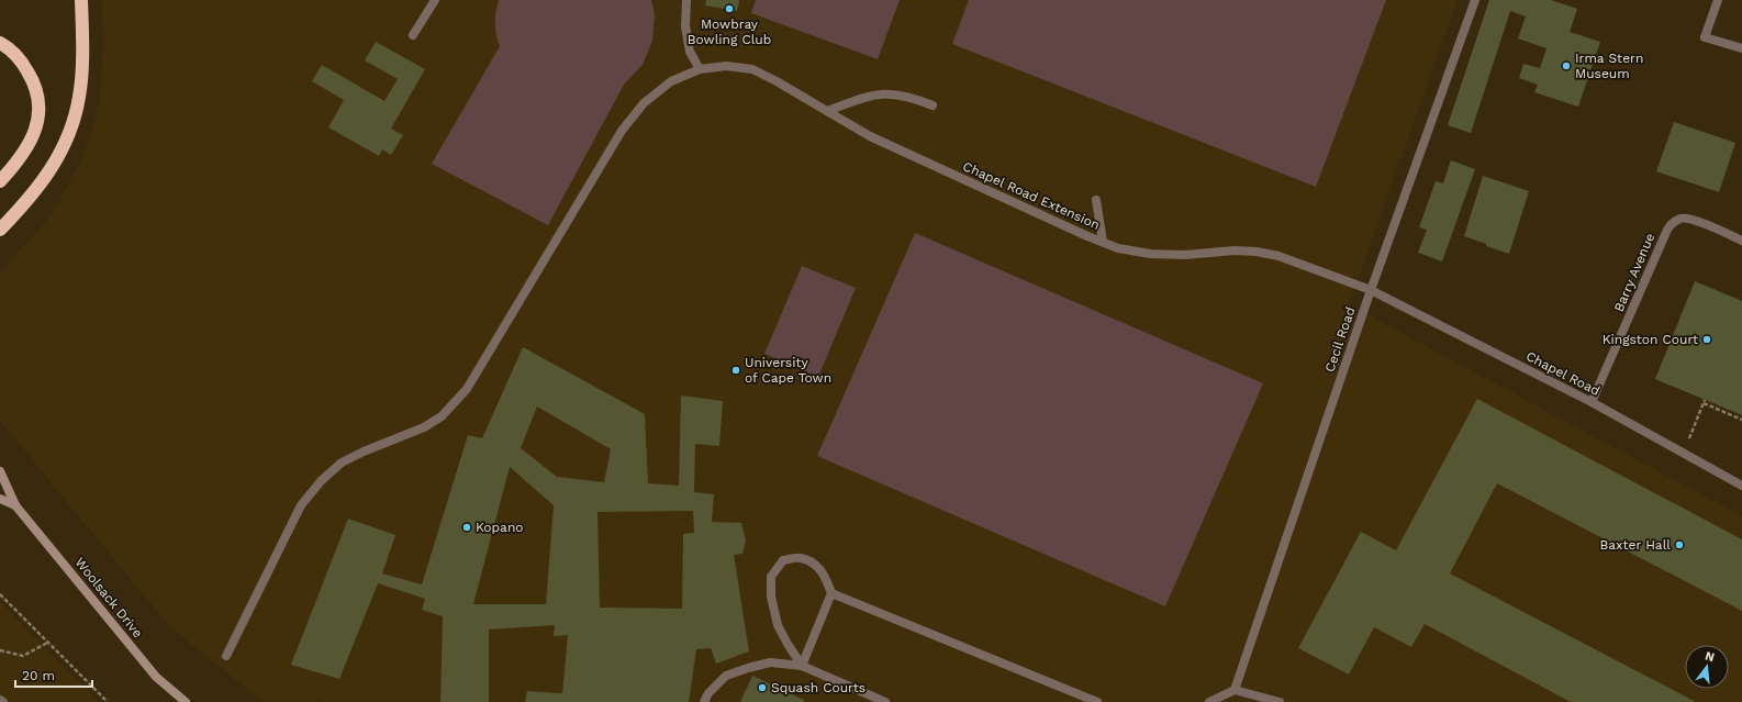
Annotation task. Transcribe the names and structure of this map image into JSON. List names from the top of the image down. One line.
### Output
{"streets":{"main road":["Woolsack Drive"],"street":["Chapel Road Extension","Barry Avenue","Cecil Road","Chapel Road"]},"crossings":[["Chapel Road Extension","Cecil Road"],["Chapel Road Extension","Chapel Road"],["Barry Avenue","Chapel Road"],["Cecil Road","Chapel Road"]],"places":["Mowbray Bowling Club","Irma Stern Museum","Kingston Court","University of Cape Town","Kopano","Baxter Hall","Squash Courts"],"scale_bar":"20 m","north":"top"}
